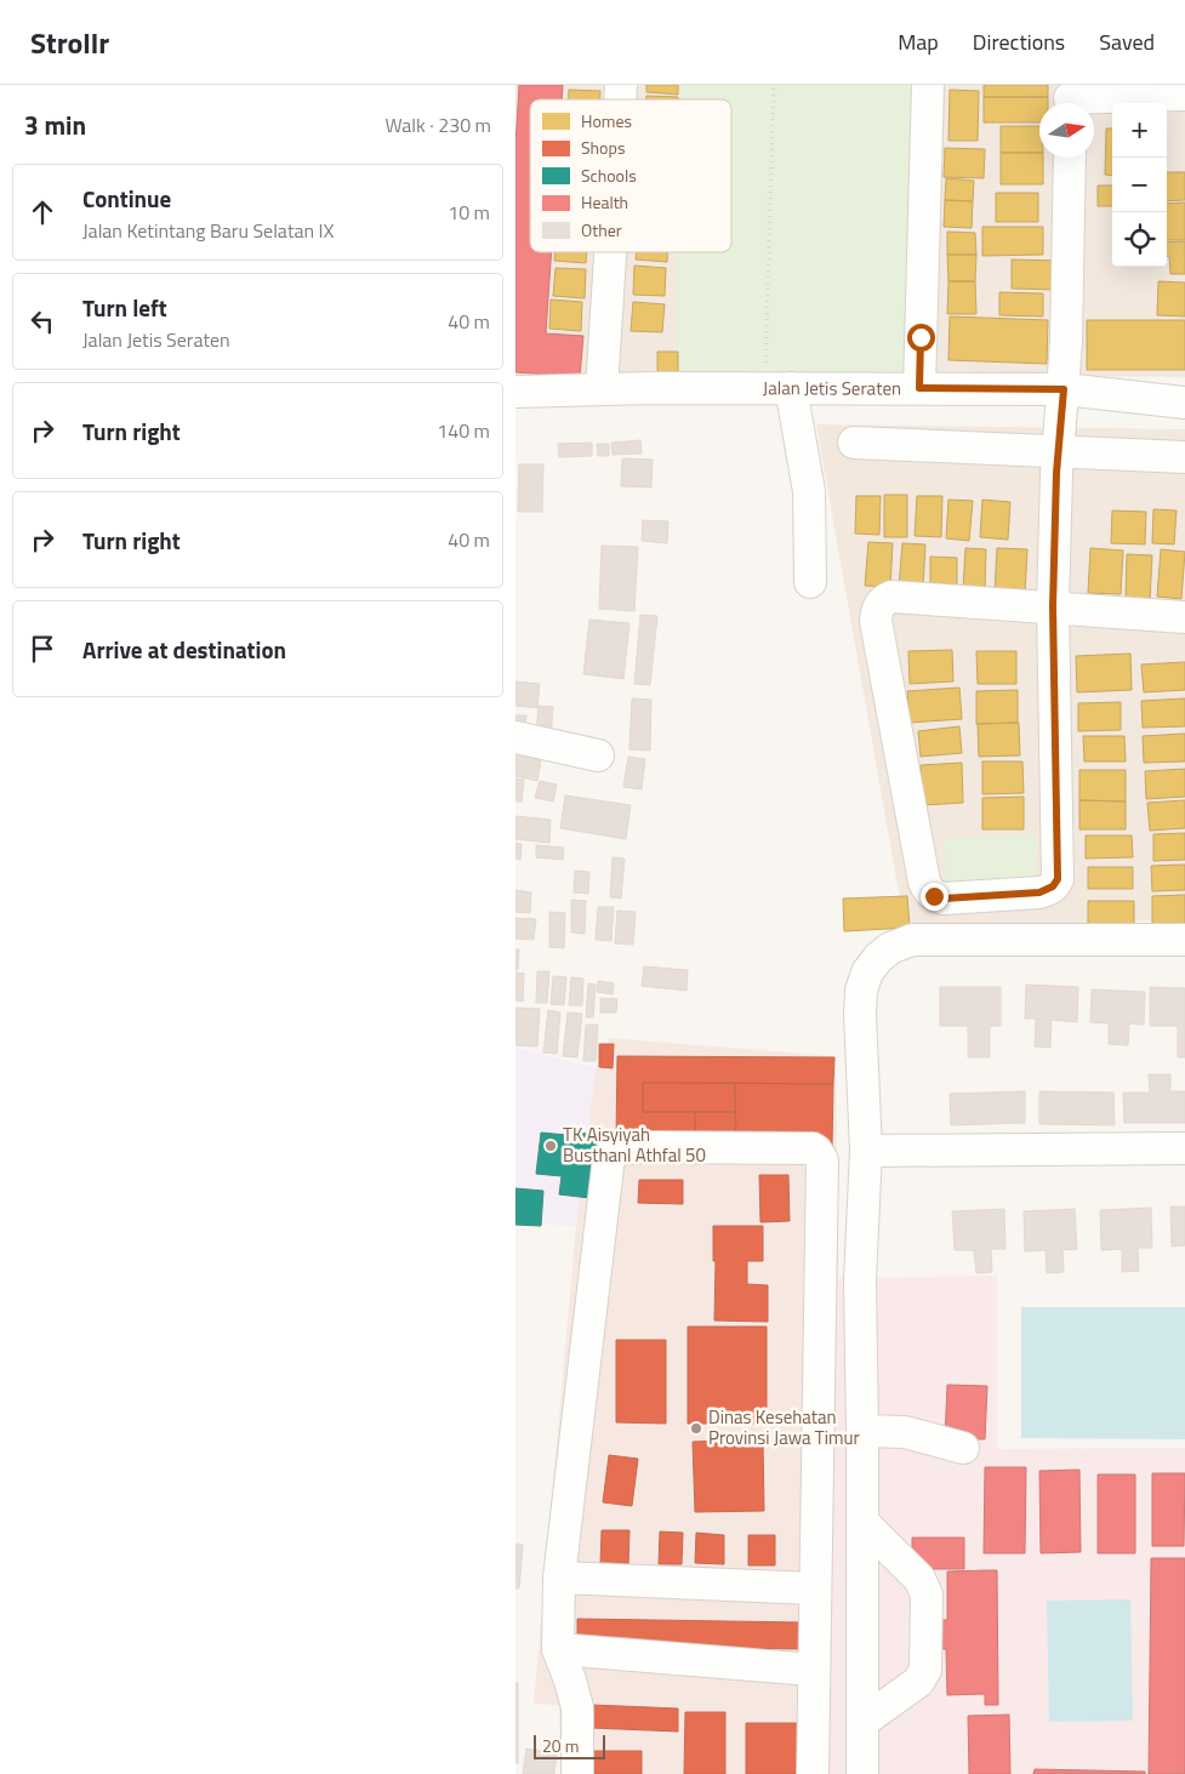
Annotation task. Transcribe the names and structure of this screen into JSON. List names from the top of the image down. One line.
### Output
{"streets":{"street":["Jalan Jetis Seraten"]},"places":["TK Aisyiyah Busthanl Athfal 50","Dinas Kesehatan Provinsi Jawa Timur"],"legend":["Homes","Shops","Schools","Health","Other"],"scale_bar":"20 m","north":"right","page":{"header":"Strollr","nav":["Map","Directions","Saved"],"heading":["3 min","Walk · 230 m"],"map_buttons":["+","−"],"list":[["Continue","Jalan Ketintang Baru Selatan IX","10 m"],["Turn left","Jalan Jetis Seraten","40 m"],["Turn right","140 m"],["Turn right","40 m"],"Arrive at destination"],"scale":"20 m"}}
